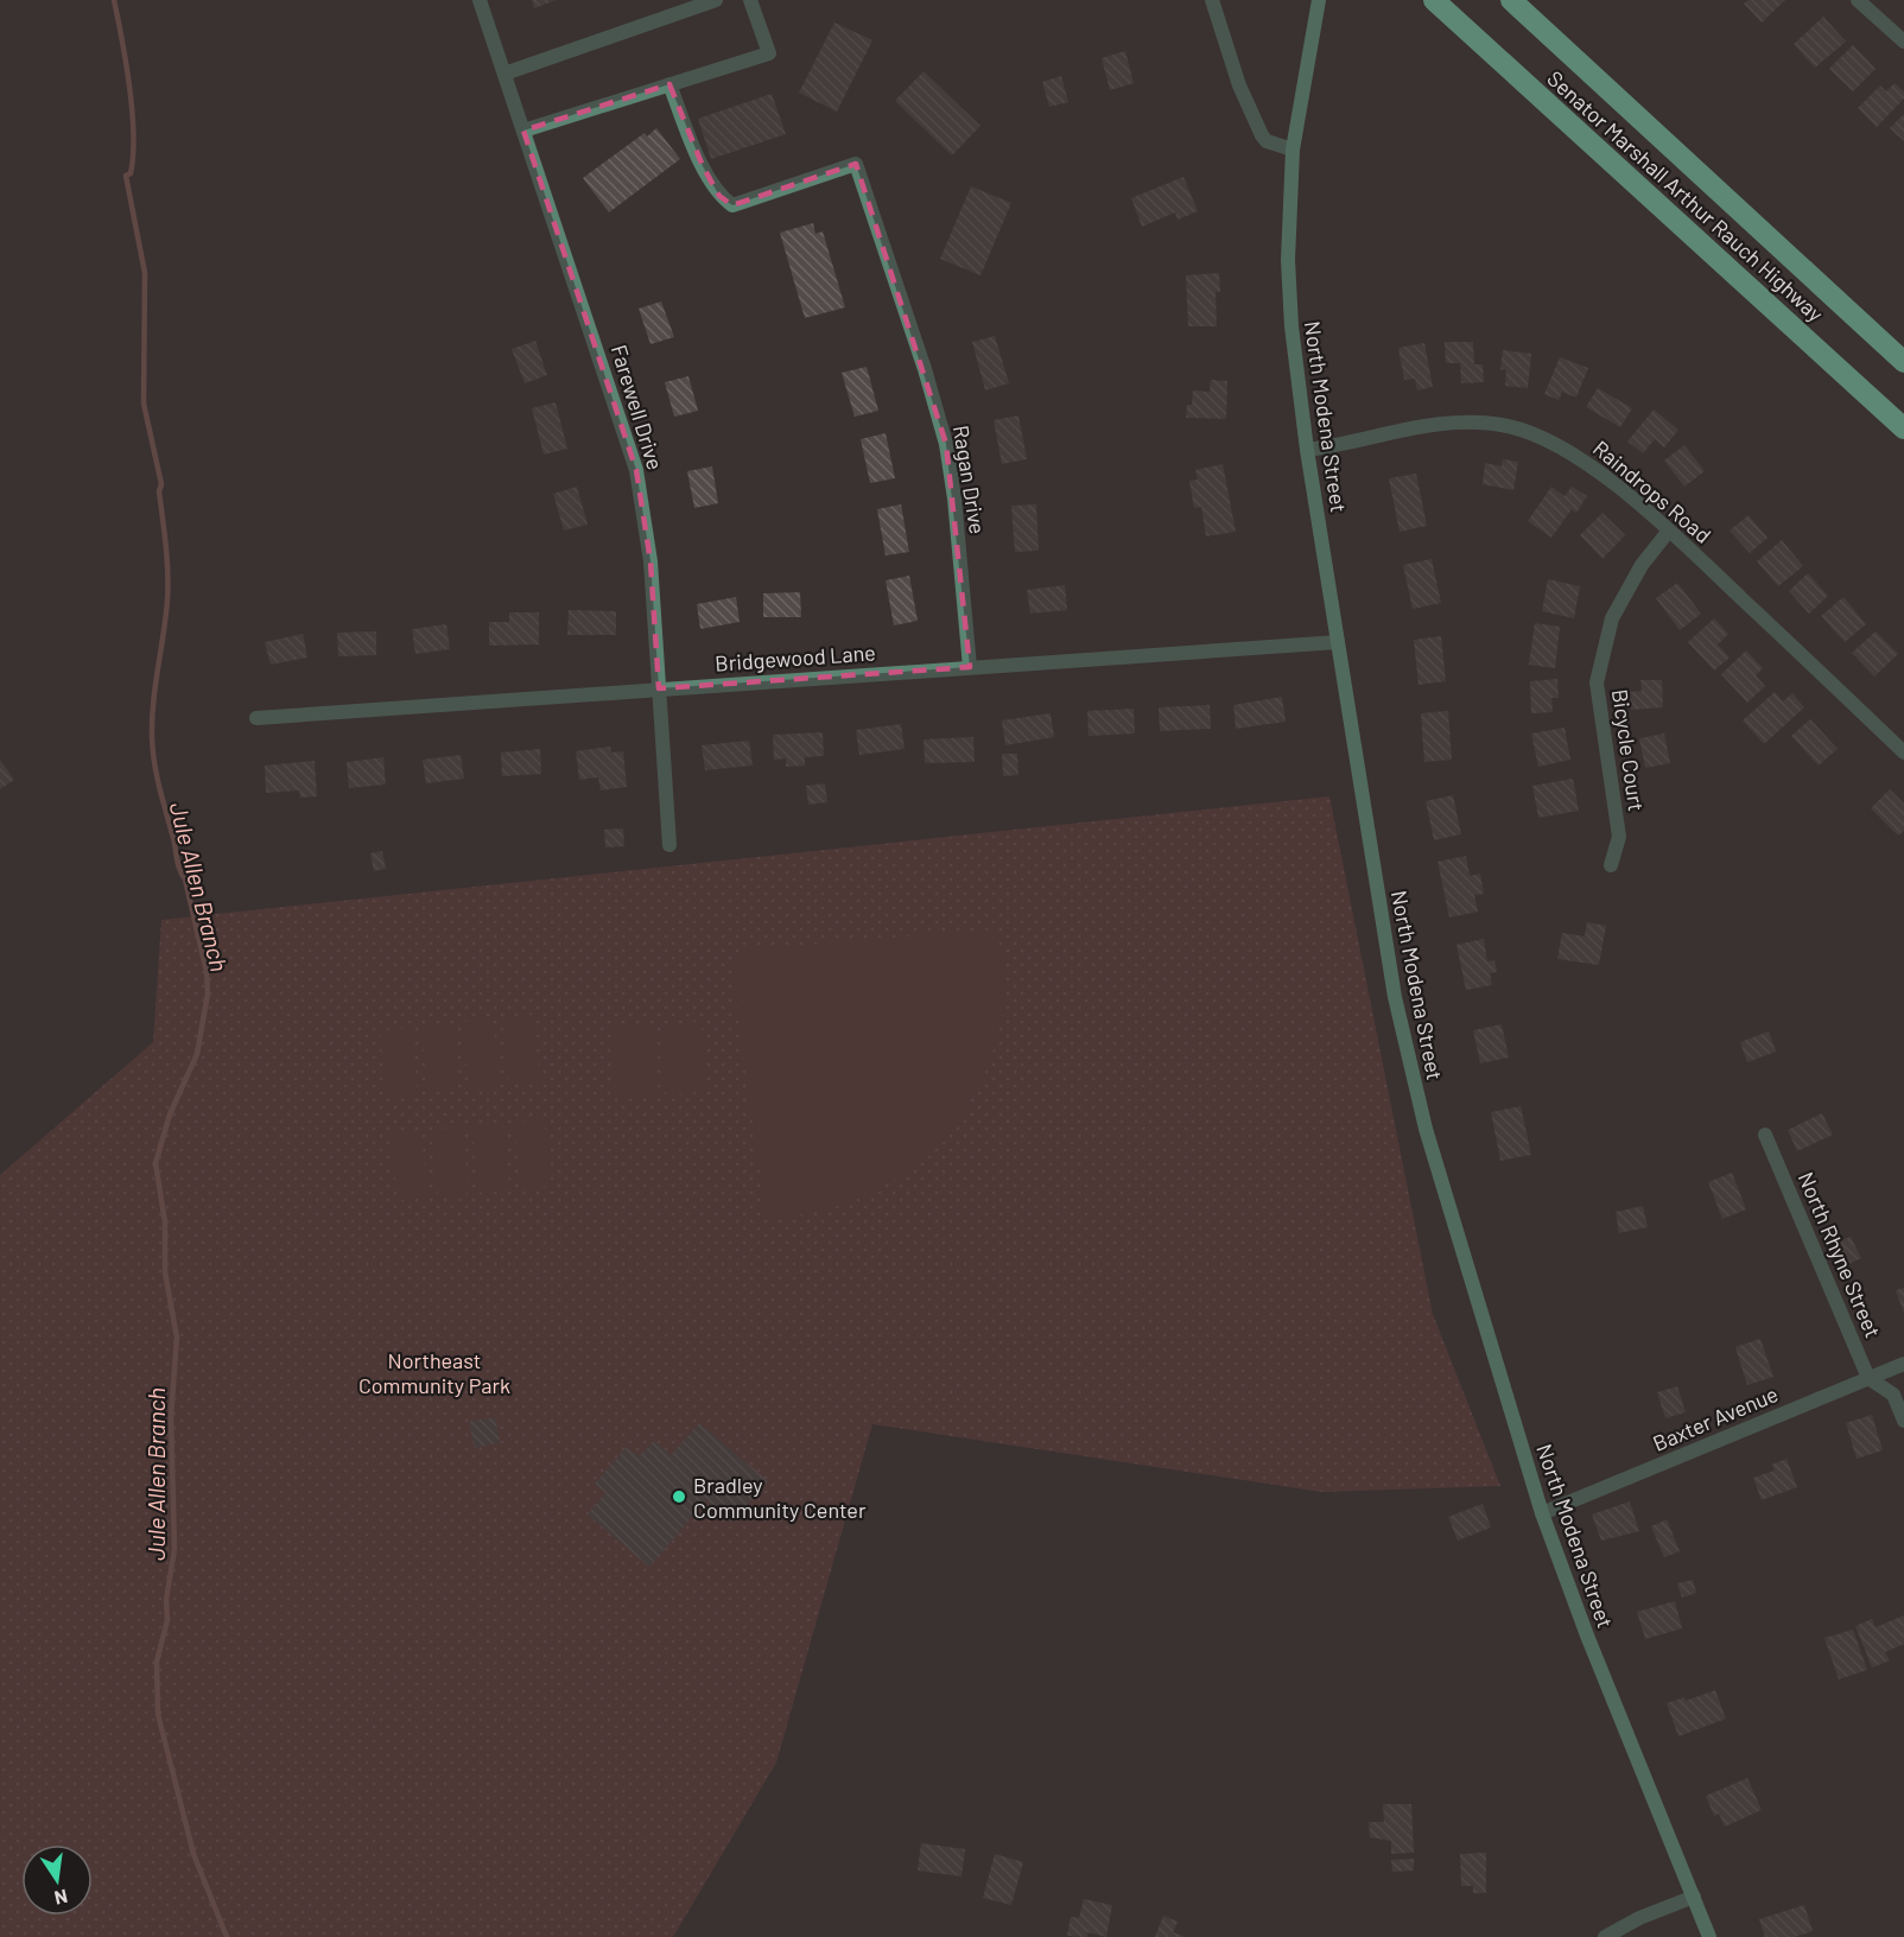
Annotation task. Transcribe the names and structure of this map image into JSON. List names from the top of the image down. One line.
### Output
{"streets":{"highway":["Senator Marshall Arthur Rauch Highway"],"street":["Farewell Drive","North Modena Street","Ragan Drive","Raindrops Road","Bridgewood Lane","Bicycle Court","North Rhyne Street","Baxter Avenue"]},"crossings":[["Farewell Drive","Bridgewood Lane"],["North Modena Street","Raindrops Road"],["North Modena Street","Bridgewood Lane"],["North Modena Street","Baxter Avenue"],["Ragan Drive","Bridgewood Lane"],["Raindrops Road","Bicycle Court"],["North Rhyne Street","Baxter Avenue"]],"water":["Jule Allen Branch"],"parks":["Northeast Community Park"],"places":["Bradley Community Center"],"north":"bottom"}
